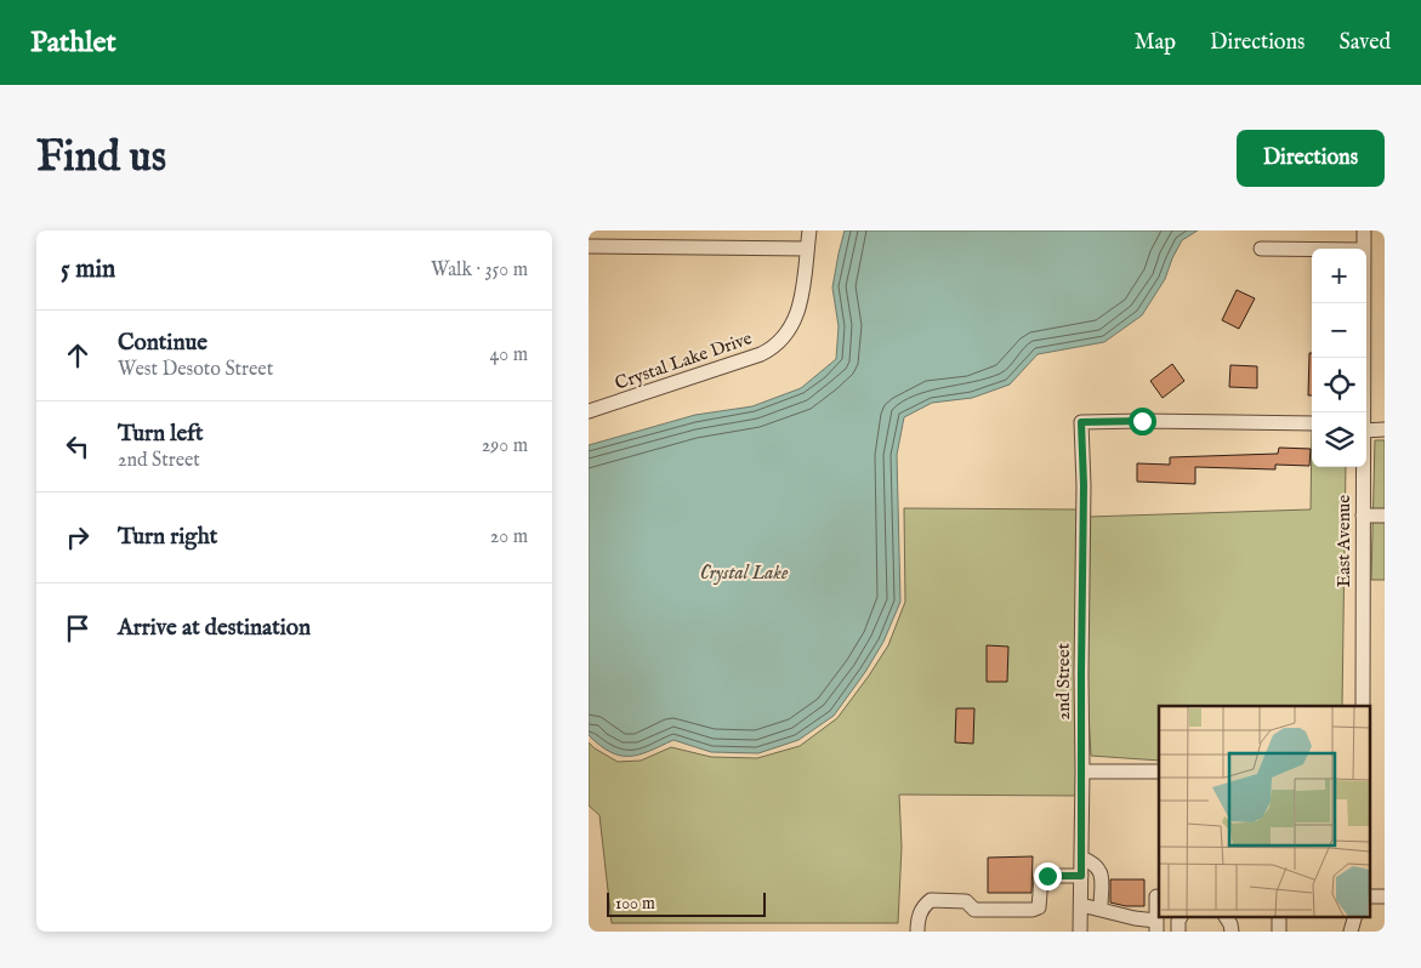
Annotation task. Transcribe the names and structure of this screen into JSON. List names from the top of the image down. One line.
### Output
{"streets":{"street":["Crystal Lake Drive","East Avenue","2nd Street"]},"water":["Crystal Lake"],"scale_bar":"100 m","page":{"header":"Pathlet","nav":["Map","Directions","Saved"],"buttons":"Directions","title":"Find us","heading":["5 min","Walk · 350 m"],"map_buttons":["+","−"],"list":[["Continue","West Desoto Street","40 m"],["Turn left","2nd Street","290 m"],["Turn right","20 m"],"Arrive at destination"],"scale":"100 m"}}
